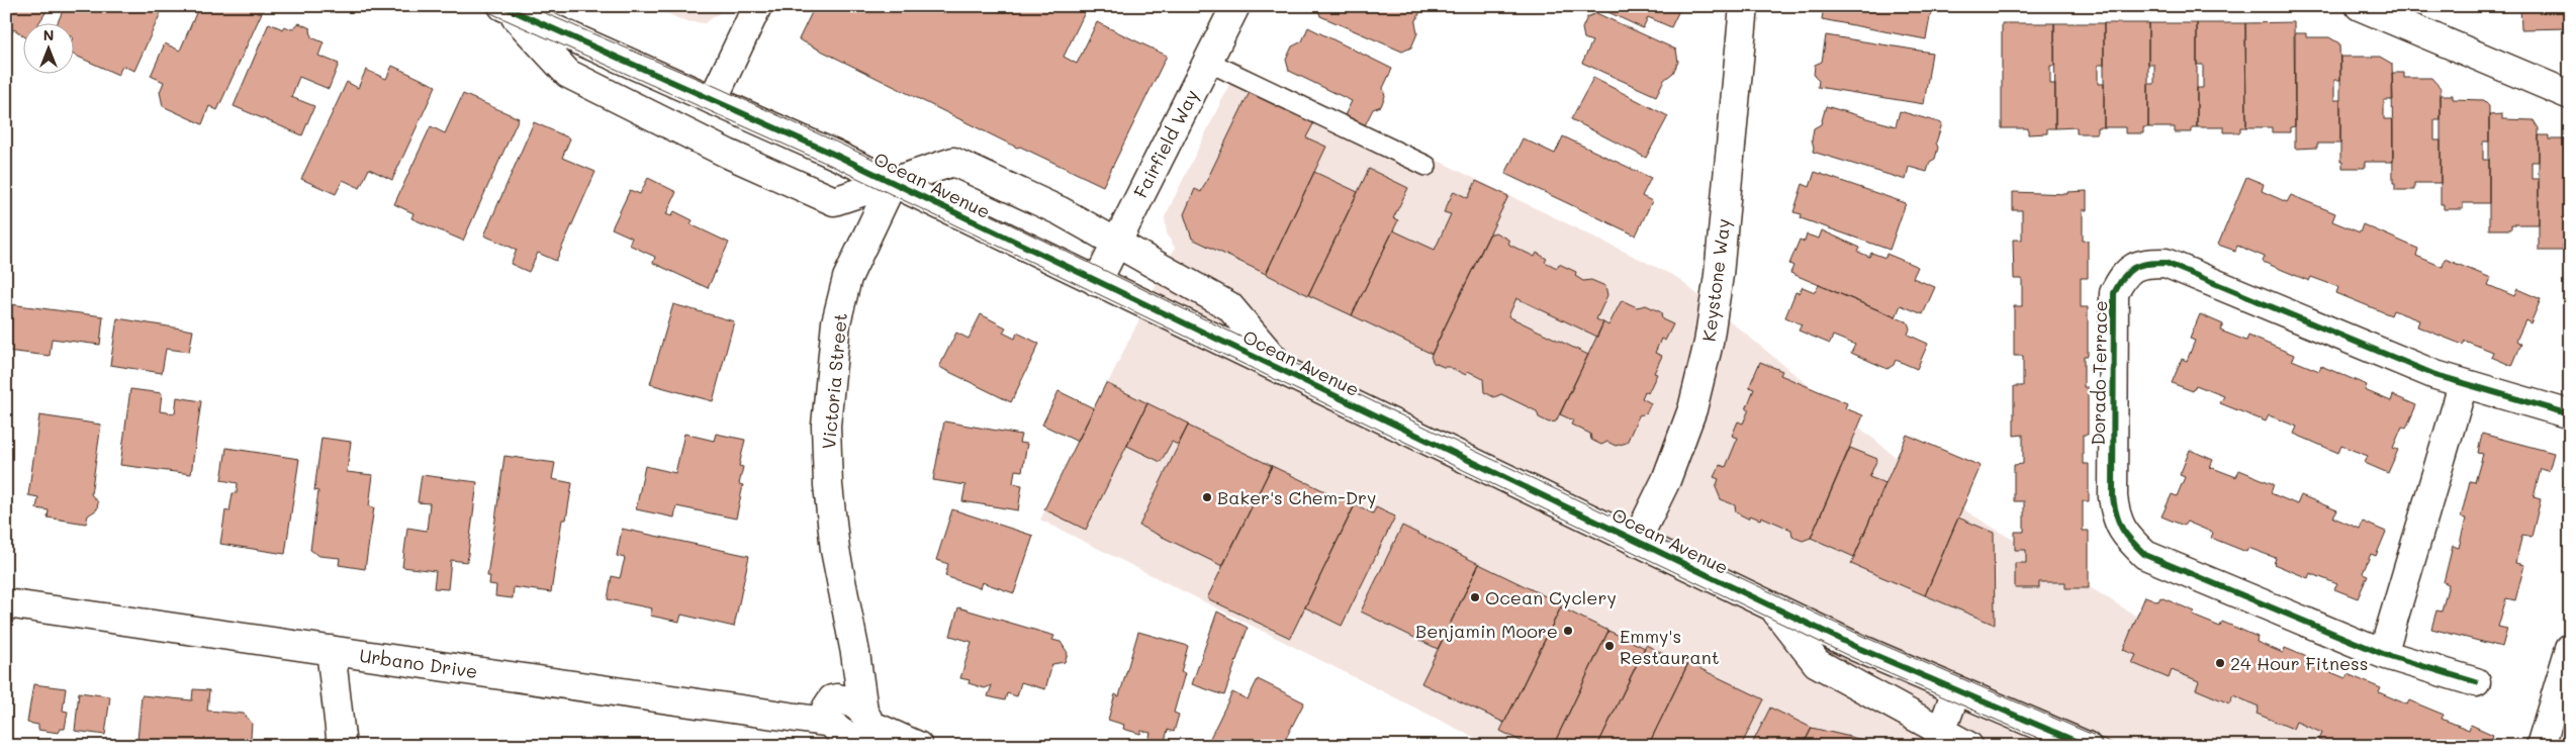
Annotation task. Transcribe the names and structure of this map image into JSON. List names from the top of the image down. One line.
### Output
{"streets":{"street":["Fairfield Way","Ocean Avenue","Keystone Way","Dorado Terrace","Victoria Street","Urbano Drive"]},"crossings":[["Fairfield Way","Ocean Avenue"],["Ocean Avenue","Keystone Way"],["Ocean Avenue","Victoria Street"],["Victoria Street","Urbano Drive"]],"places":["Baker's Chem-Dry","Ocean Cyclery","Benjamin Moore","Emmy's Restaurant","24 Hour Fitness"],"north":"top"}
